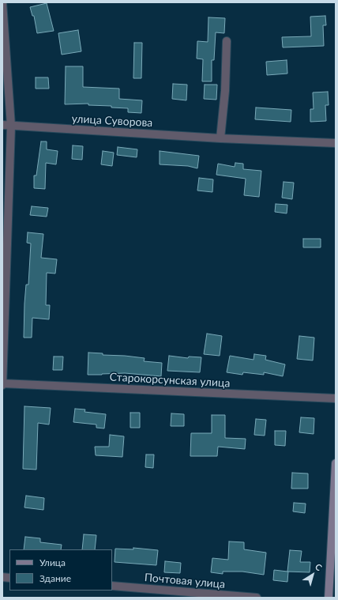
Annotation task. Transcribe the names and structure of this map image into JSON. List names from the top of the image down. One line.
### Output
{"streets":{"street":["улица Суворова","Старокорсунская улица","Почтовая улица"]},"legend":["Улица","Здание"],"north":"top right"}
